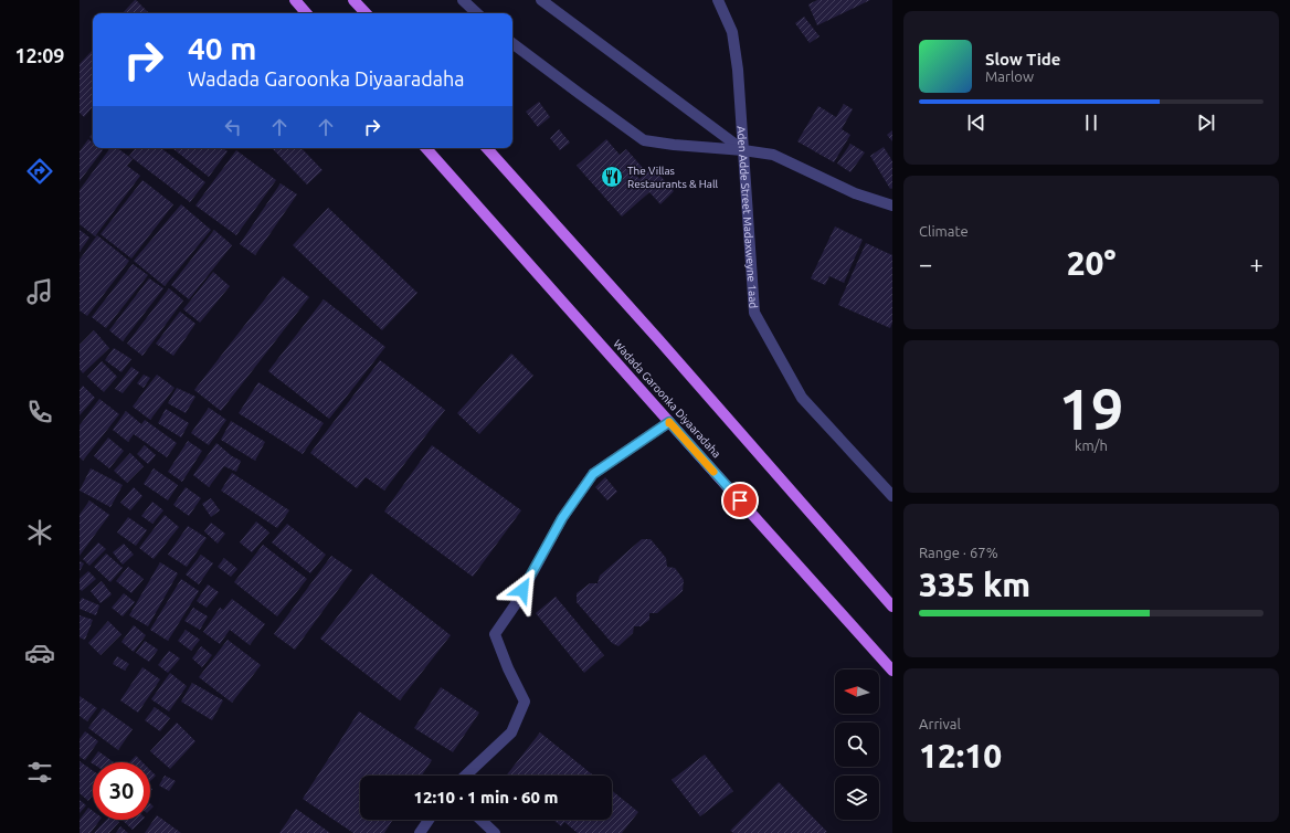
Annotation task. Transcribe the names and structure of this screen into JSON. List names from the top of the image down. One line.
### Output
{"streets":{"main road":["Wadada Garoonka Diyaaradaha"],"street":["Aden Adde Street Madaxweyne 1aad"]},"places":{"restaurant":["The Villas Restaurants & Hall"]},"north":"left","page":{"tabs":"12:09","turn":["40 m","Wadada Garoonka Diyaaradaha"],"song":["Slow Tide","Marlow"],"tile":["Climate",["19","km/h"],["Range · 67%","335 km"],["Arrival","12:10"]],"heat":["−","20°","+"],"limit":"30","trip":"12:10 · 1 min · 60 m"}}
